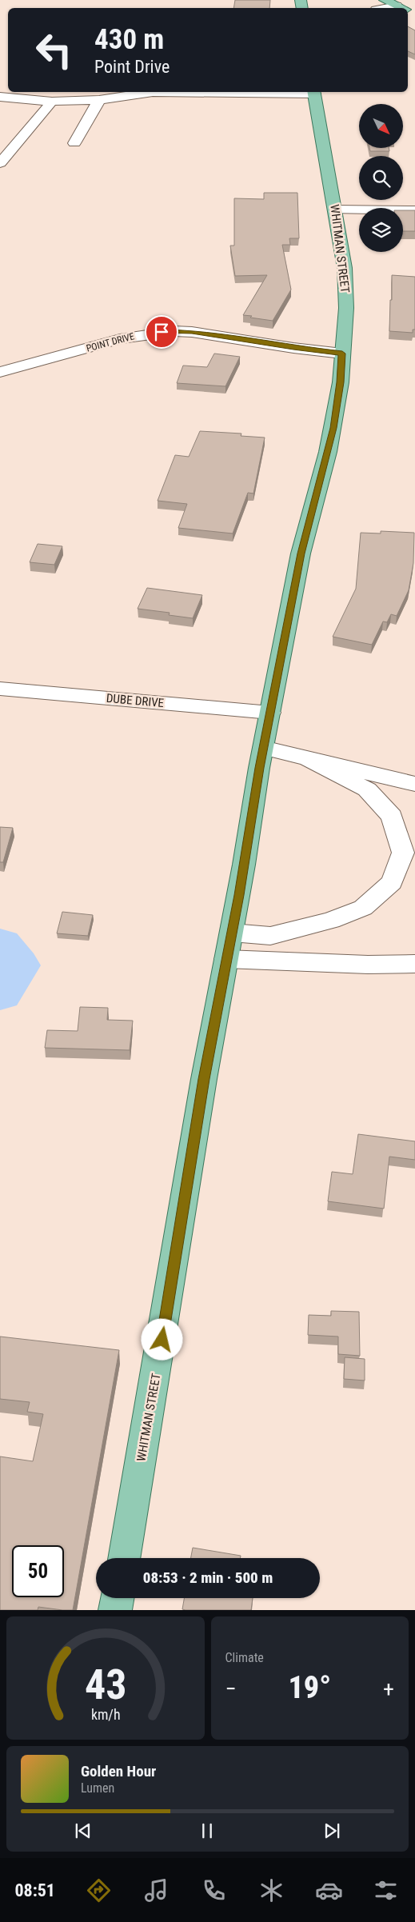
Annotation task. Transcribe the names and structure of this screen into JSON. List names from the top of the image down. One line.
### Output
{"streets":{"main road":["WHITMAN STREET"],"street":["POINT DRIVE","DUBE DRIVE"]},"crossings":[["WHITMAN STREET","POINT DRIVE"],["WHITMAN STREET","DUBE DRIVE"]],"north":"bottom right","page":{"turn":["430 m","Point Drive"],"limit":"50","trip":"08:53 · 2 min · 500 m","tile":"Climate","heat":["−","19°","+"],"song":["Golden Hour","Lumen"],"tabs":"08:51","gauge":["43","km/h"]}}
